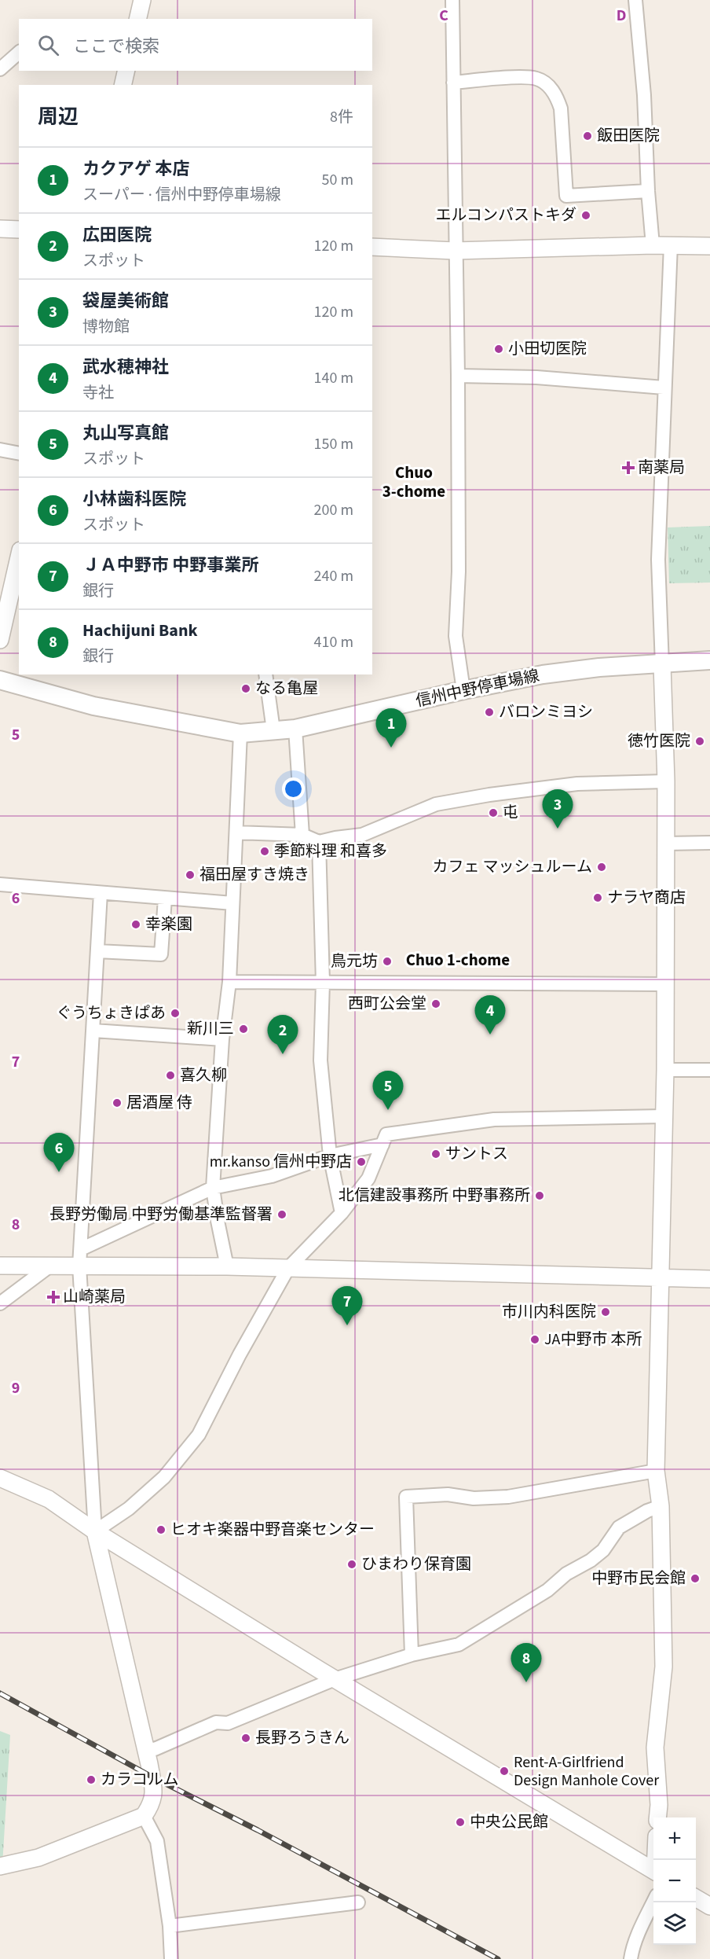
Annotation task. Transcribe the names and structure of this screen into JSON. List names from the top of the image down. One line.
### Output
{"streets":{"main road":["信州中野停車場線"]},"districts":["Chuo 3-chome","Chuo 1-chome"],"places":{"other":["飯田医院","エルコンパストキダ","小田切医院","なる亀屋","バロンミヨシ","徳竹医院","屯","季節料理 和喜多","カフェ マッシュルーム","福田屋すき焼き","ナラヤ商店","幸楽園","鳥元坊","西町公会堂","ぐうちょきぱあ","新川三","喜久柳","居酒屋 侍","サントス","mr.kanso 信州中野店","北信建設事務所 中野事務所","長野労働局 中野労働基準監督署","市川内科医院","JA中野市 本所","ヒオキ楽器中野音楽センター","ひまわり保育園","中野市民会館","長野ろうきん","Rent-A-Girlfriend Design Manhole Cover","カラコルム","中央公民館"],"health":["南薬局","山崎薬局"]},"page":{"search":"ここで検索","heading":["周辺","8件"],"list":[{"mark":"1","name":"カクアゲ 本店","note":"スーパー · 信州中野停車場線","value":"50 m"},{"mark":"2","name":"広田医院","note":"スポット","value":"120 m"},{"mark":"3","name":"袋屋美術館","note":"博物館","value":"120 m"},{"mark":"4","name":"武水穂神社","note":"寺社","value":"140 m"},{"mark":"5","name":"丸山写真館","note":"スポット","value":"150 m"},{"mark":"6","name":"小林歯科医院","note":"スポット","value":"200 m"},{"mark":"7","name":"ＪＡ中野市 中野事業所","note":"銀行","value":"240 m"},{"mark":"8","name":"Hachijuni Bank","note":"銀行","value":"410 m"}],"pins":["1","3","4","2","5","6","7","8"],"map_buttons":["+","−"]},"grid":{"columns":["C","D"],"rows":["5","6","7","8","9"]}}
